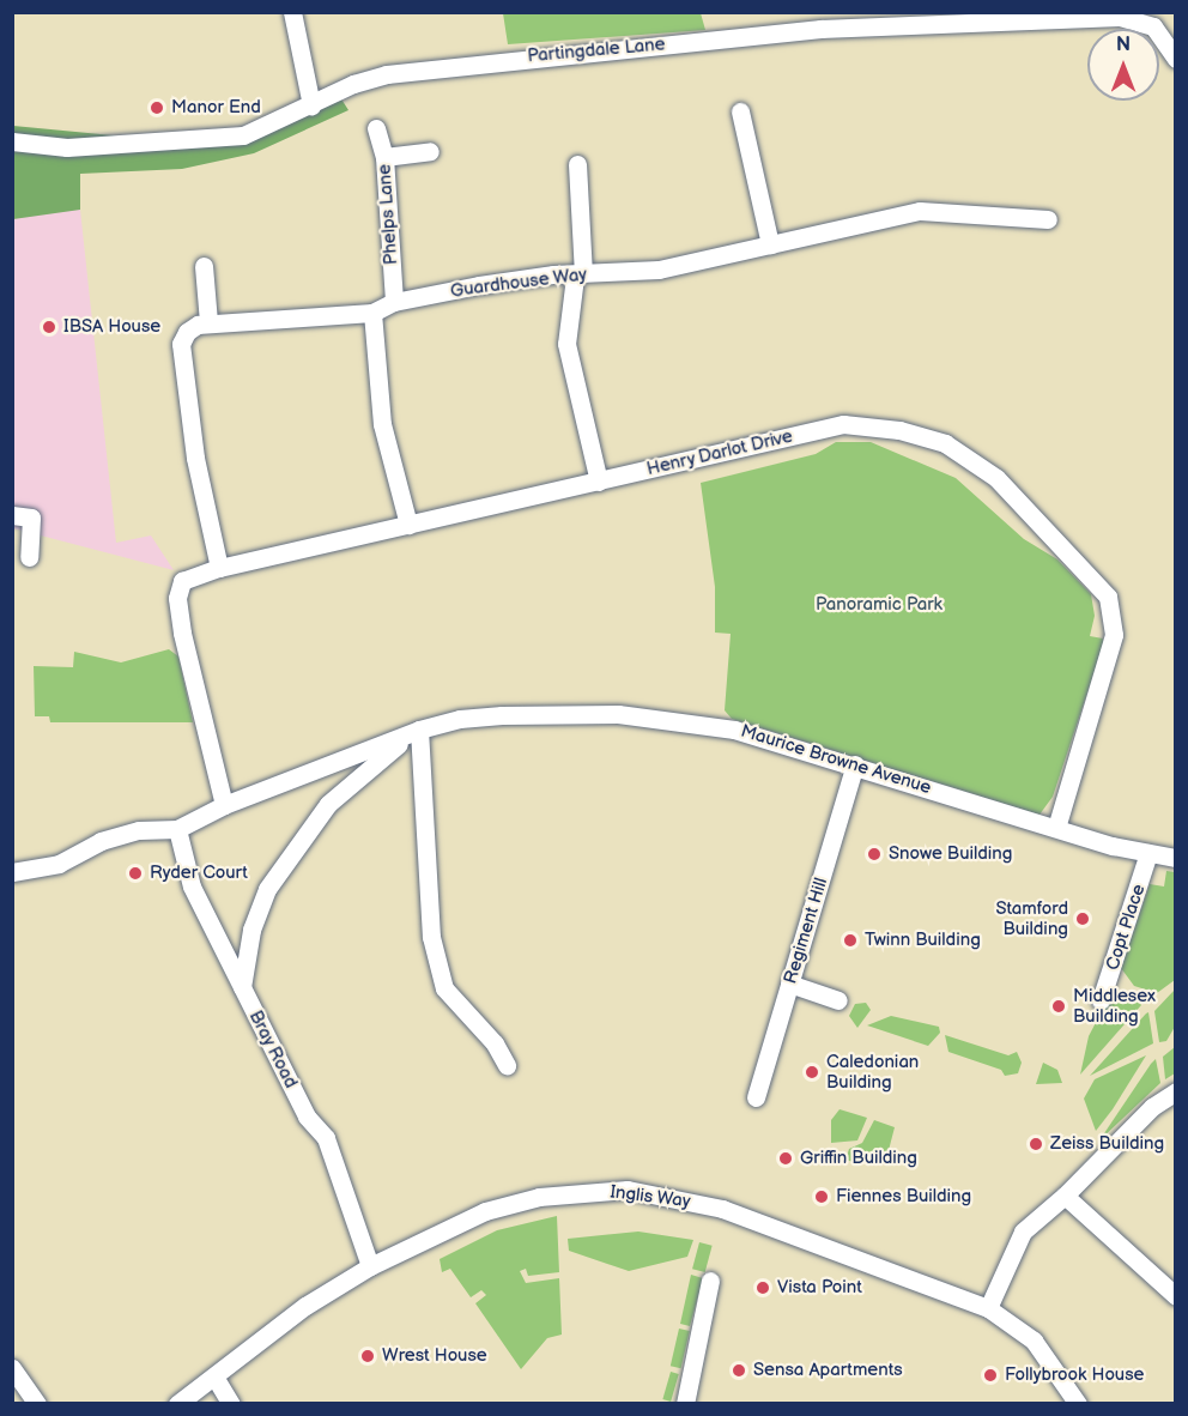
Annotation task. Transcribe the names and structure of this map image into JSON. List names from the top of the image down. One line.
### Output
{"streets":{"street":["Partingdale Lane","Phelps Lane","Guardhouse Way","Henry Darlot Drive","Maurice Browne Avenue","Copt Place","Regiment Hill","Bray Road","Inglis Way"]},"crossings":[["Phelps Lane","Guardhouse Way"],["Henry Darlot Drive","Maurice Browne Avenue"],["Maurice Browne Avenue","Copt Place"],["Maurice Browne Avenue","Regiment Hill"],["Maurice Browne Avenue","Bray Road"],["Bray Road","Inglis Way"]],"parks":["Panoramic Park"],"places":["Manor End","IBSA House","Snowe Building","Ryder Court","Stamford Building","Twinn Building","Middlesex Building","Caledonian Building","Zeiss Building","Griffin Building","Fiennes Building","Vista Point","Wrest House","Sensa Apartments","Follybrook House"],"north":"top"}
